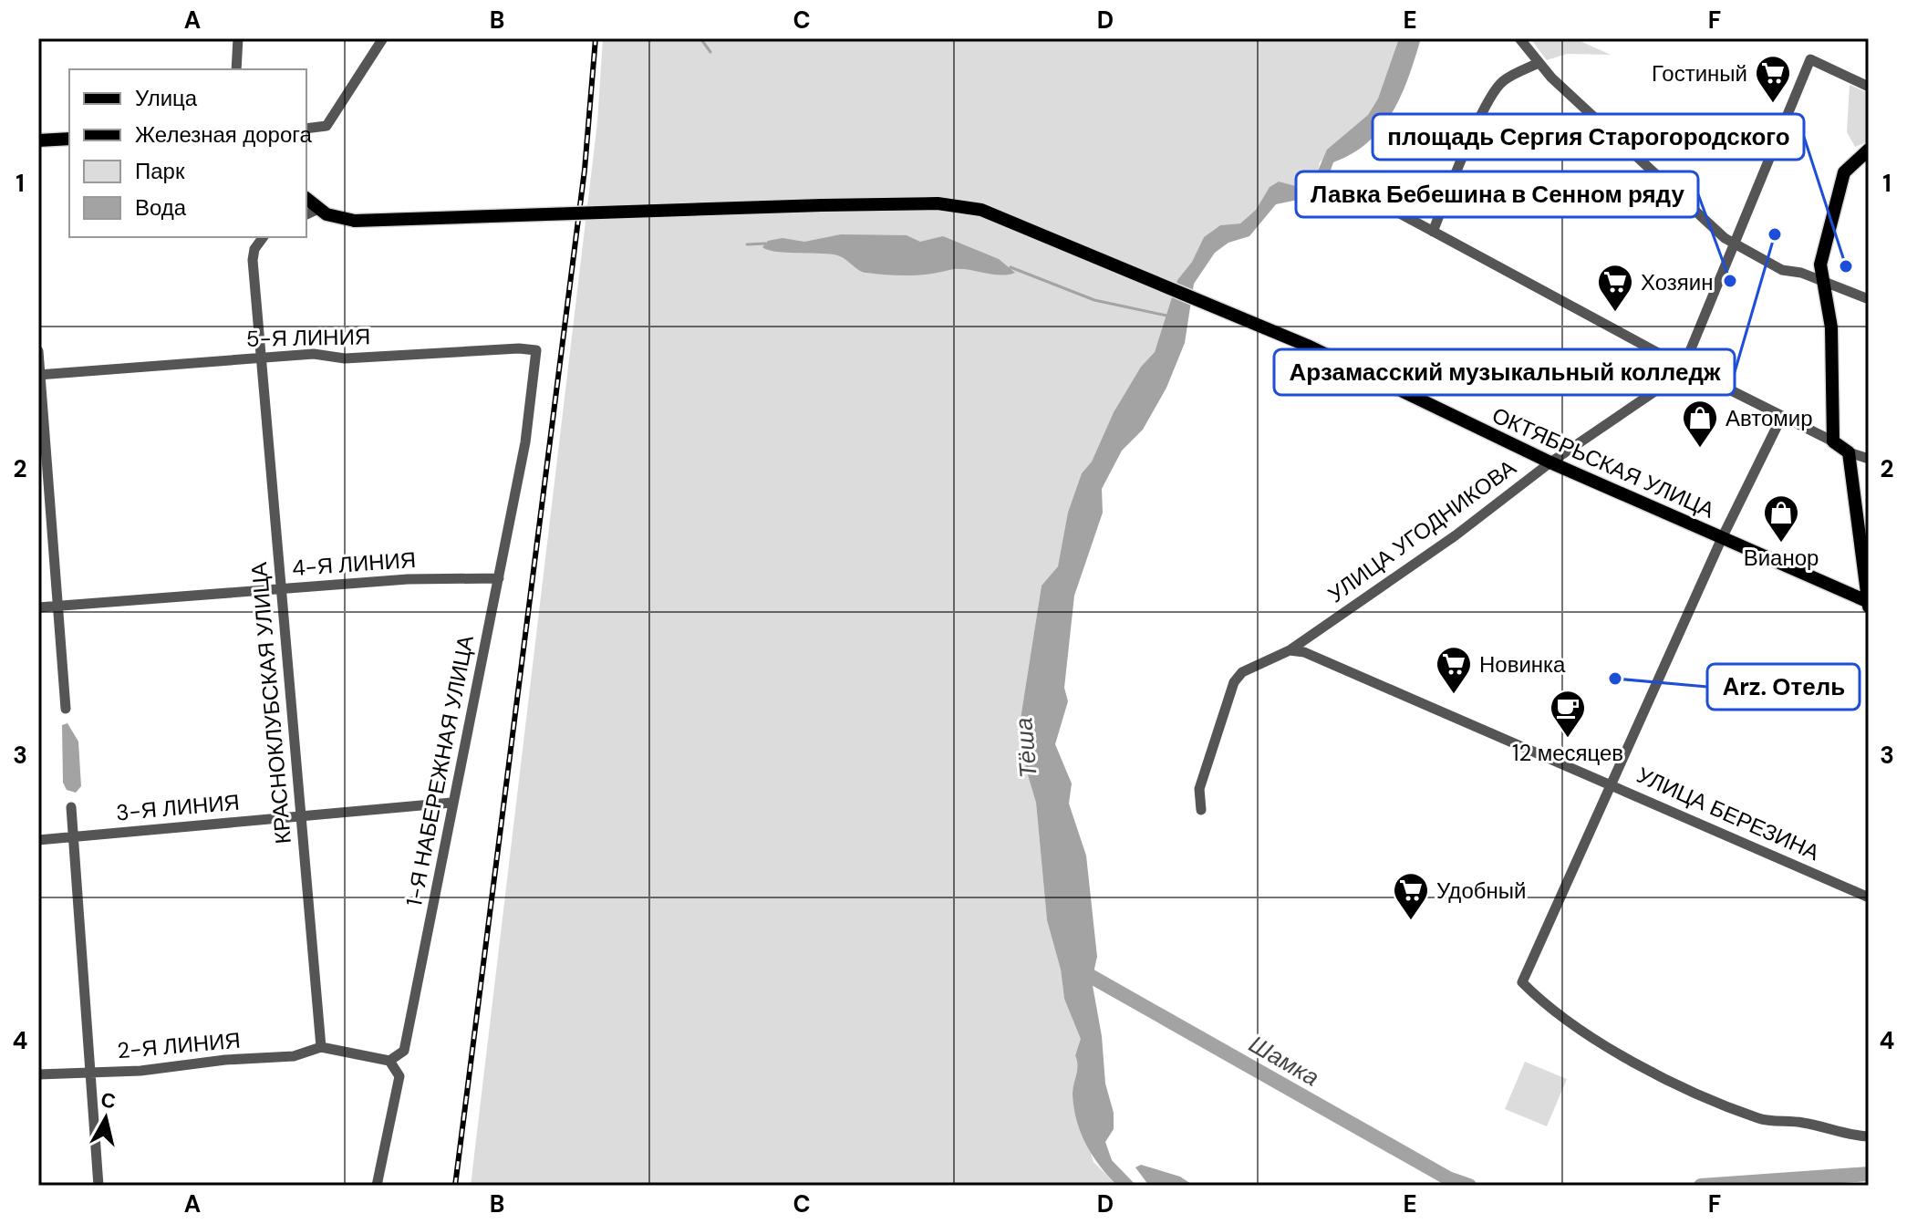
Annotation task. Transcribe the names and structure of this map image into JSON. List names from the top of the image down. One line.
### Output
{"streets":{"main road":["ОКТЯБРЬСКАЯ УЛИЦА"],"street":["5-Я ЛИНИЯ","УЛИЦА УГОДНИКОВА","4-Я ЛИНИЯ","КРАСНОКЛУБСКАЯ УЛИЦА","1-Я НАБЕРЕЖНАЯ УЛИЦА","3-Я ЛИНИЯ","УЛИЦА БЕРЕЗИНА","2-Я ЛИНИЯ"]},"crossings":[["5-Я ЛИНИЯ","КРАСНОКЛУБСКАЯ УЛИЦА"],["5-Я ЛИНИЯ","1-Я НАБЕРЕЖНАЯ УЛИЦА"],["ОКТЯБРЬСКАЯ УЛИЦА","УЛИЦА УГОДНИКОВА"],["УЛИЦА УГОДНИКОВА","УЛИЦА БЕРЕЗИНА"],["4-Я ЛИНИЯ","КРАСНОКЛУБСКАЯ УЛИЦА"],["4-Я ЛИНИЯ","1-Я НАБЕРЕЖНАЯ УЛИЦА"],["КРАСНОКЛУБСКАЯ УЛИЦА","3-Я ЛИНИЯ"],["КРАСНОКЛУБСКАЯ УЛИЦА","2-Я ЛИНИЯ"],["1-Я НАБЕРЕЖНАЯ УЛИЦА","3-Я ЛИНИЯ"]],"water":["Тёша","Шамка"],"places":{"supermarket":["Гостиный","Хозяин","Новинка","Удобный"],"other":["Арзамасский музыкальный колледж","площадь Сергия Старогородского","Лавка Бебешина в Сенном ряду","Arz. Отель"],"shop":["Автомир","Вианор"],"cafe":["12 месяцев"]},"legend":["Улица","Железная дорога","Парк","Вода"],"north":"top","grid":{"columns":["A","B","C","D","E","F"],"rows":["1","2","3","4"]}}
